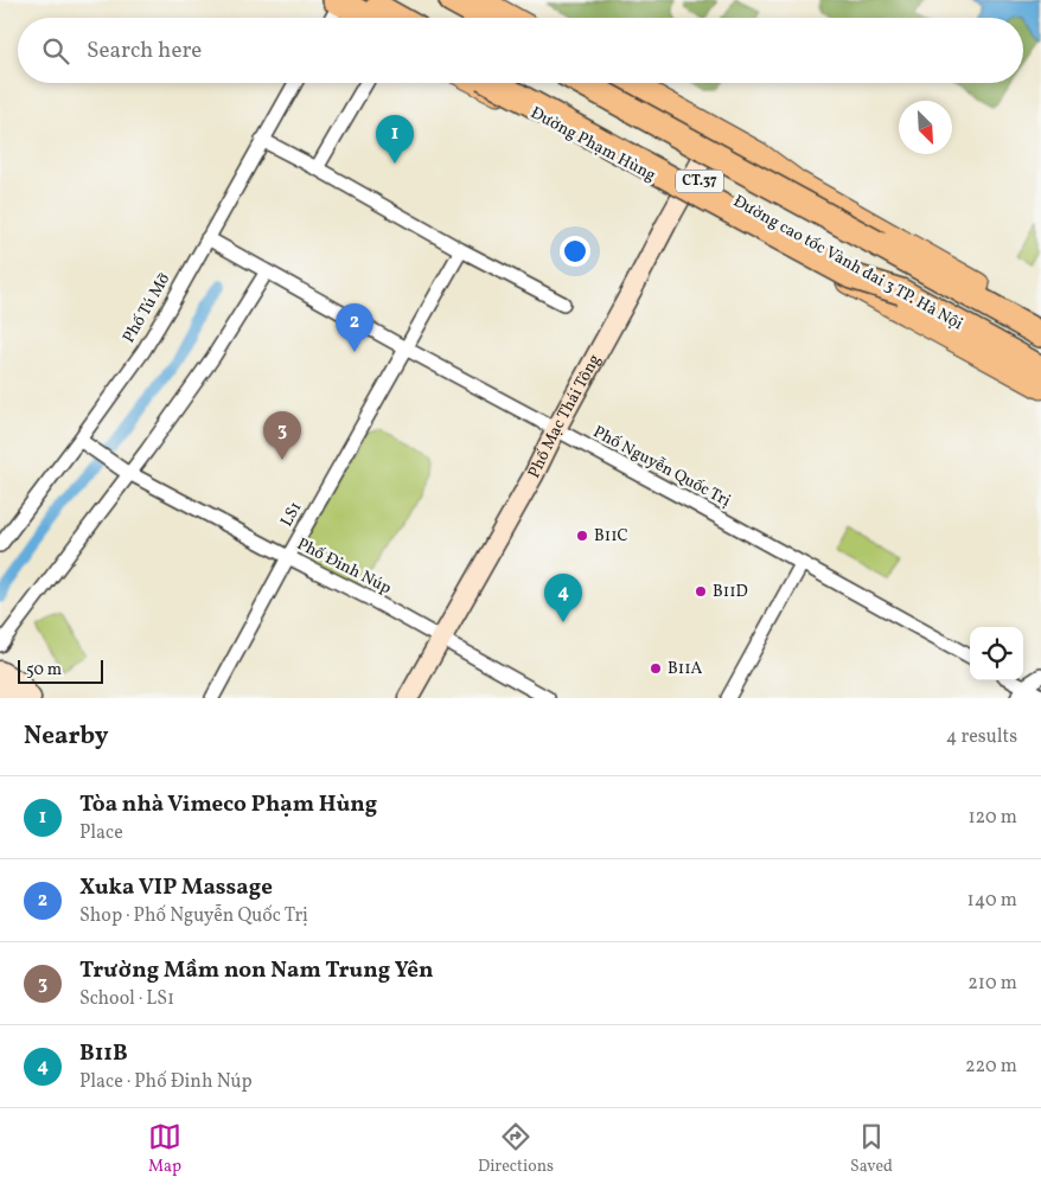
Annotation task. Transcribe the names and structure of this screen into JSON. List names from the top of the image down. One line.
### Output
{"streets":{"highway":["CT.37","Đường cao tốc Vành đai 3 TP. Hà Nội"],"main road":["Đường Phạm Hùng"],"street":["Phố Tú Mỡ","Phố Mạc Thái Tông","Phố Nguyễn Quốc Trị","LS1","Phố Đinh Núp"]},"crossings":[["Đường Phạm Hùng","Phố Mạc Thái Tông"],["Phố Tú Mỡ","Phố Nguyễn Quốc Trị"],["Phố Tú Mỡ","Phố Đinh Núp"],["Phố Mạc Thái Tông","Phố Nguyễn Quốc Trị"],["Phố Mạc Thái Tông","Phố Đinh Núp"],["Phố Nguyễn Quốc Trị","LS1"],["LS1","Phố Đinh Núp"]],"places":["B11C","B11D","B11A"],"scale_bar":"50 m","north":"bottom right","page":{"search":"Search here","pins":["1","2","3","4"],"scale":"50 m","heading":["Nearby","4 results"],"list":[{"mark":"1","name":"Tòa nhà Vimeco Phạm Hùng","note":"Place","value":"120 m"},{"mark":"2","name":"Xuka VIP Massage","note":"Shop · Phố Nguyễn Quốc Trị","value":"140 m"},{"mark":"3","name":"Trường Mầm non Nam Trung Yên","note":"School · LS1","value":"210 m"},{"mark":"4","name":"B11B","note":"Place · Phố Đinh Núp","value":"220 m"}],"nav":["Map","Directions","Saved"]}}
